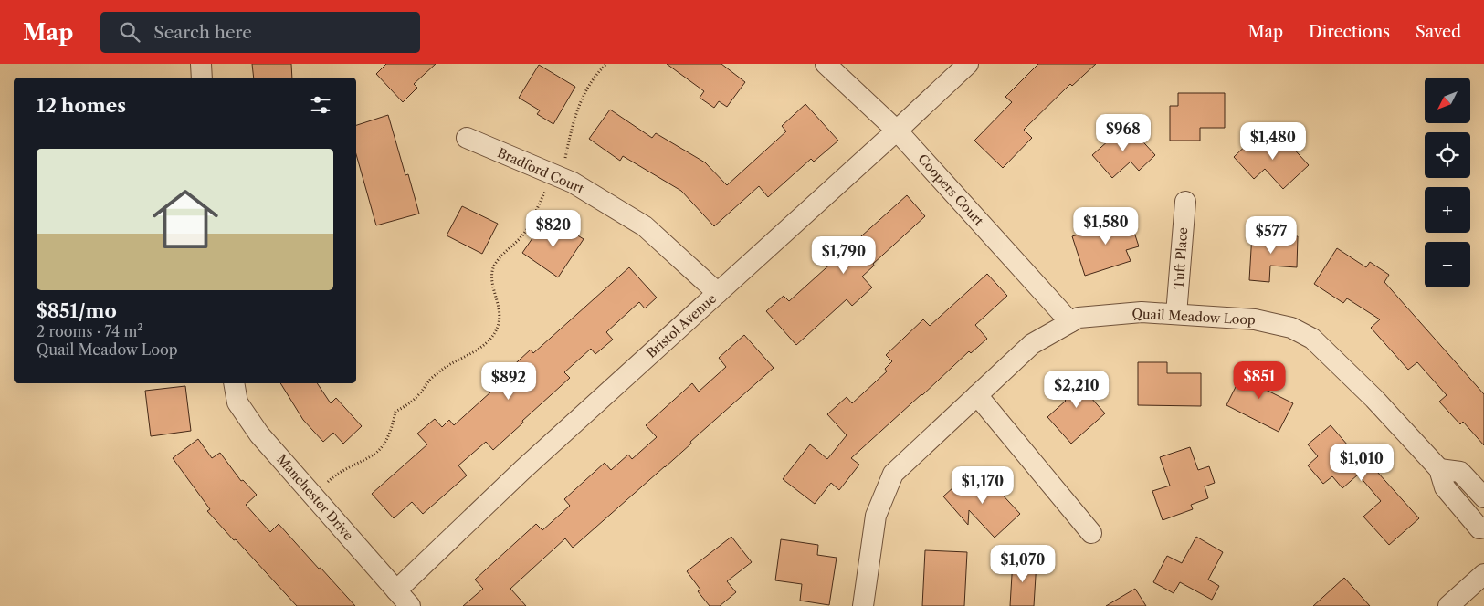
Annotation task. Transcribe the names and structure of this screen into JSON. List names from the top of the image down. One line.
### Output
{"streets":{"street":["Bradford Court","Coopers Court","Tuft Place","Quail Meadow Loop","Bristol Avenue","Manchester Drive"]},"crossings":[["Bradford Court","Bristol Avenue"],["Coopers Court","Quail Meadow Loop"],["Coopers Court","Bristol Avenue"],["Tuft Place","Quail Meadow Loop"],["Bristol Avenue","Manchester Drive"]],"north":"bottom left","page":{"header":"Map","search":"Search here","nav":["Map","Directions","Saved"],"map_buttons":["+","−"],"heading":"12 homes","price":["$968","$1,480","$1,580","$820","$577","$1,790","$851","$892","$2,210","$1,010","$1,170","$1,070"],"list":[{"name":"$851/mo","note":"2 rooms · 74 m² · Quail Meadow Loop"}]}}
